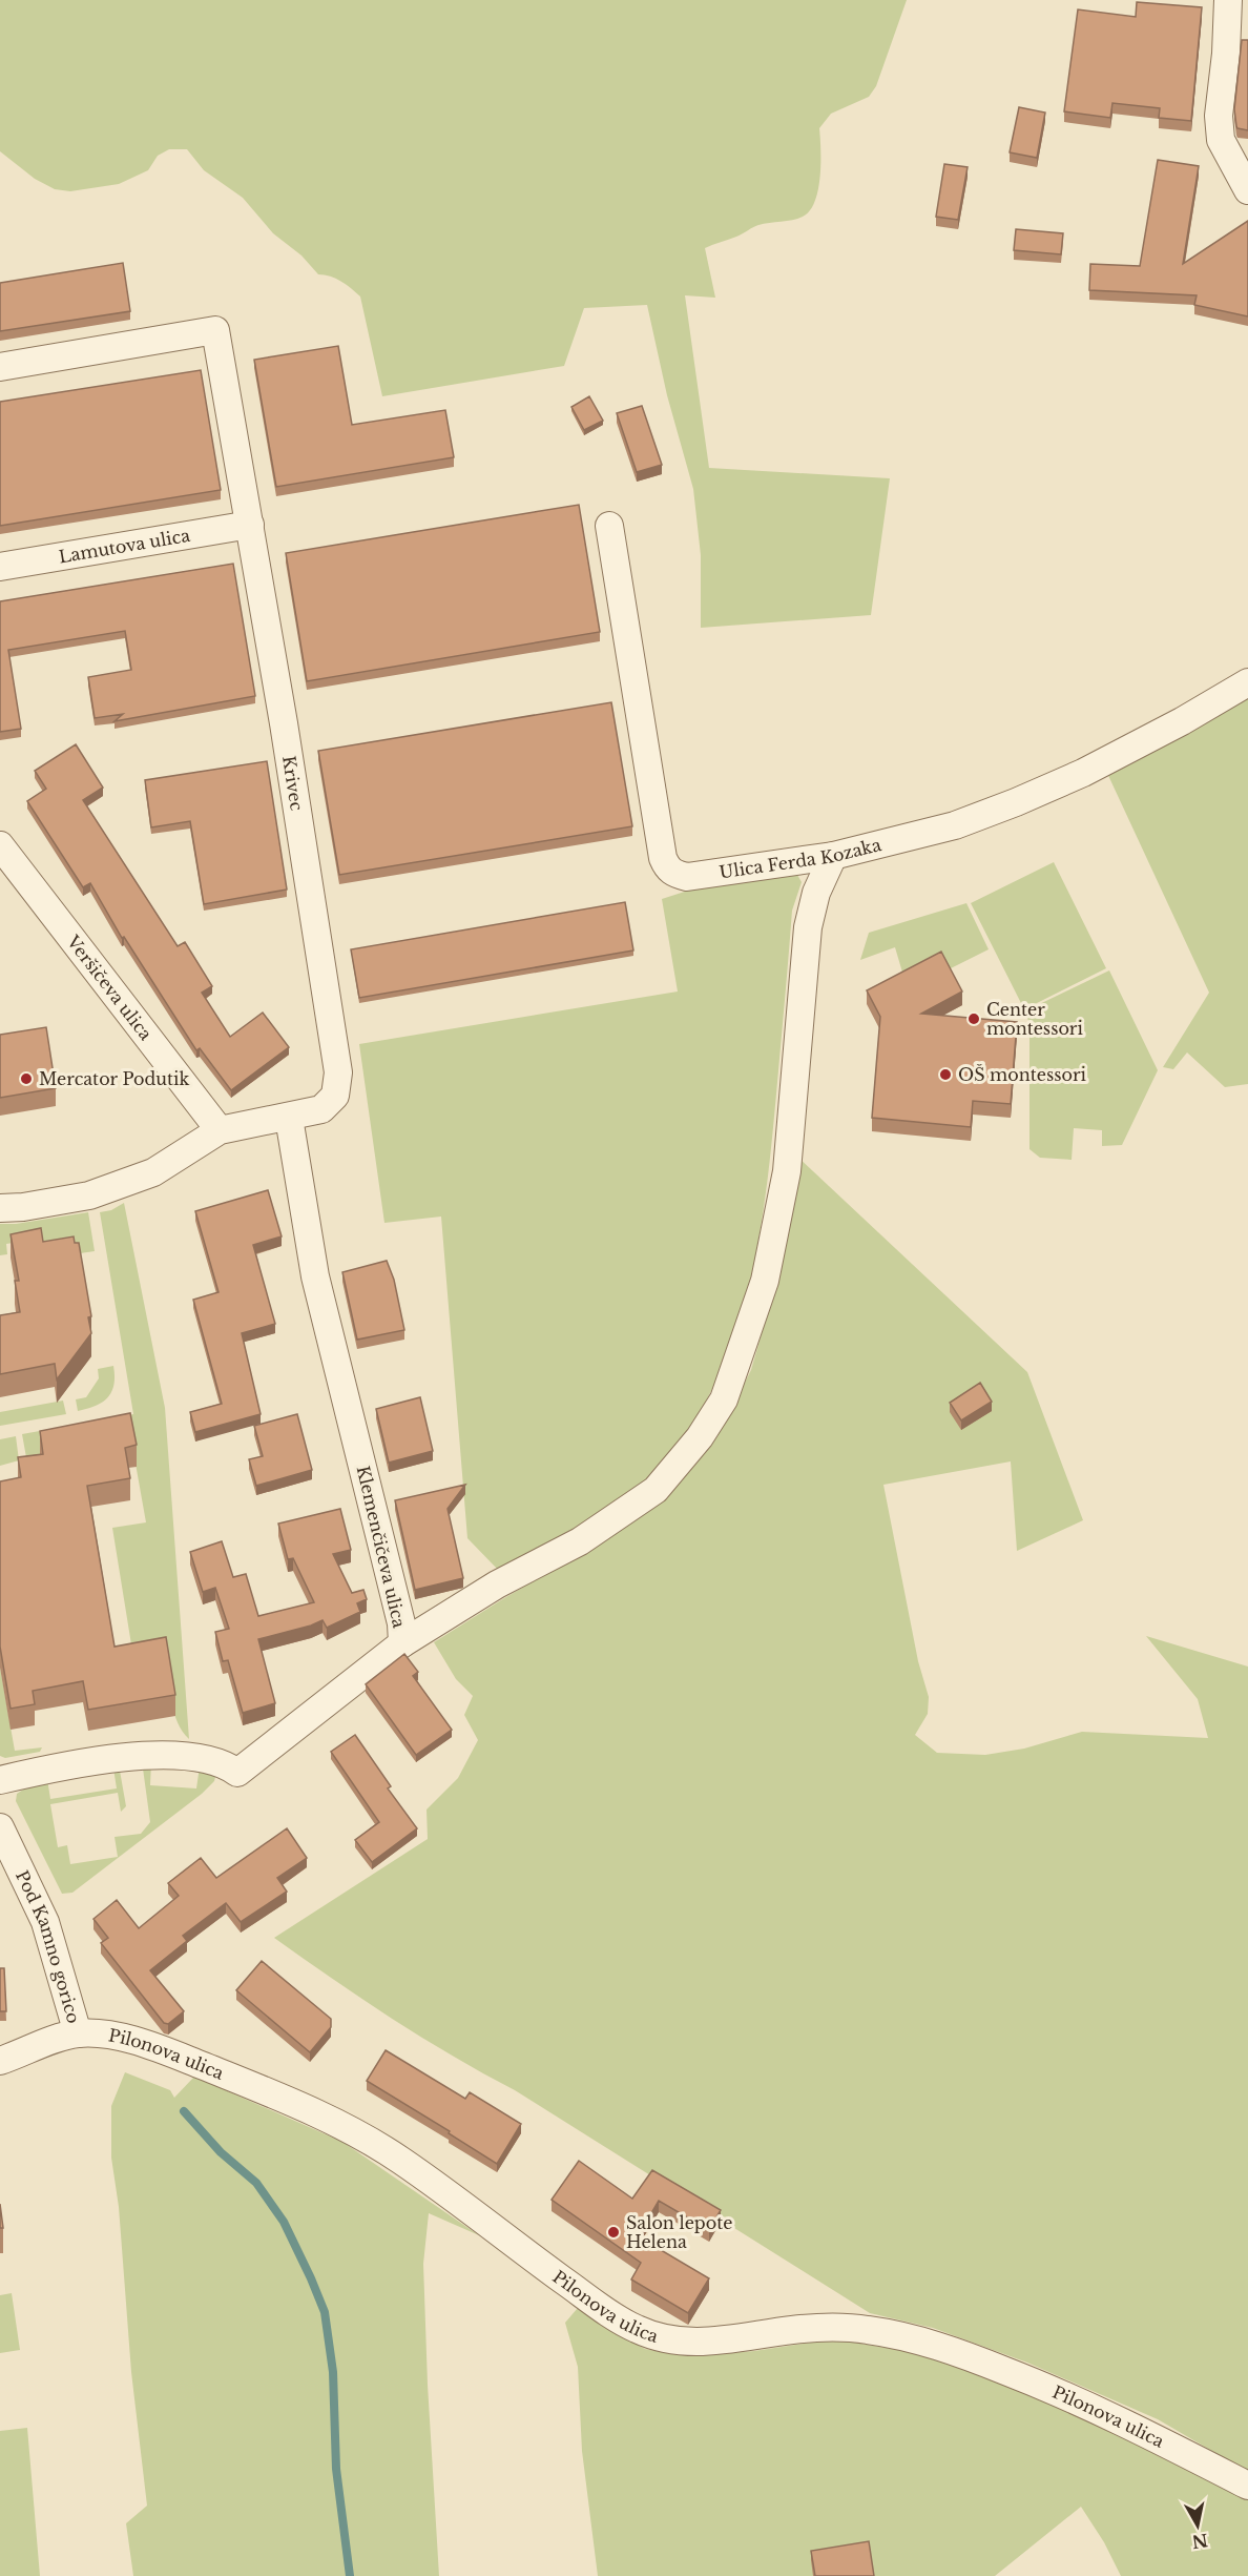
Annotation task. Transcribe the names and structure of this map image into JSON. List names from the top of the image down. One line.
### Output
{"streets":{"street":["Lamutova ulica","Krivec","Ulica Ferda Kozaka","Veršičeva ulica","Klemenčičeva ulica","Pod Kamno gorico","Pilonova ulica"]},"crossings":[["Lamutova ulica","Krivec"],["Krivec","Veršičeva ulica"],["Krivec","Klemenčičeva ulica"],["Pod Kamno gorico","Pilonova ulica"]],"places":["Center montessori","OŠ montessori","Mercator Podutik","Salon lepote Helena"],"north":"bottom"}
